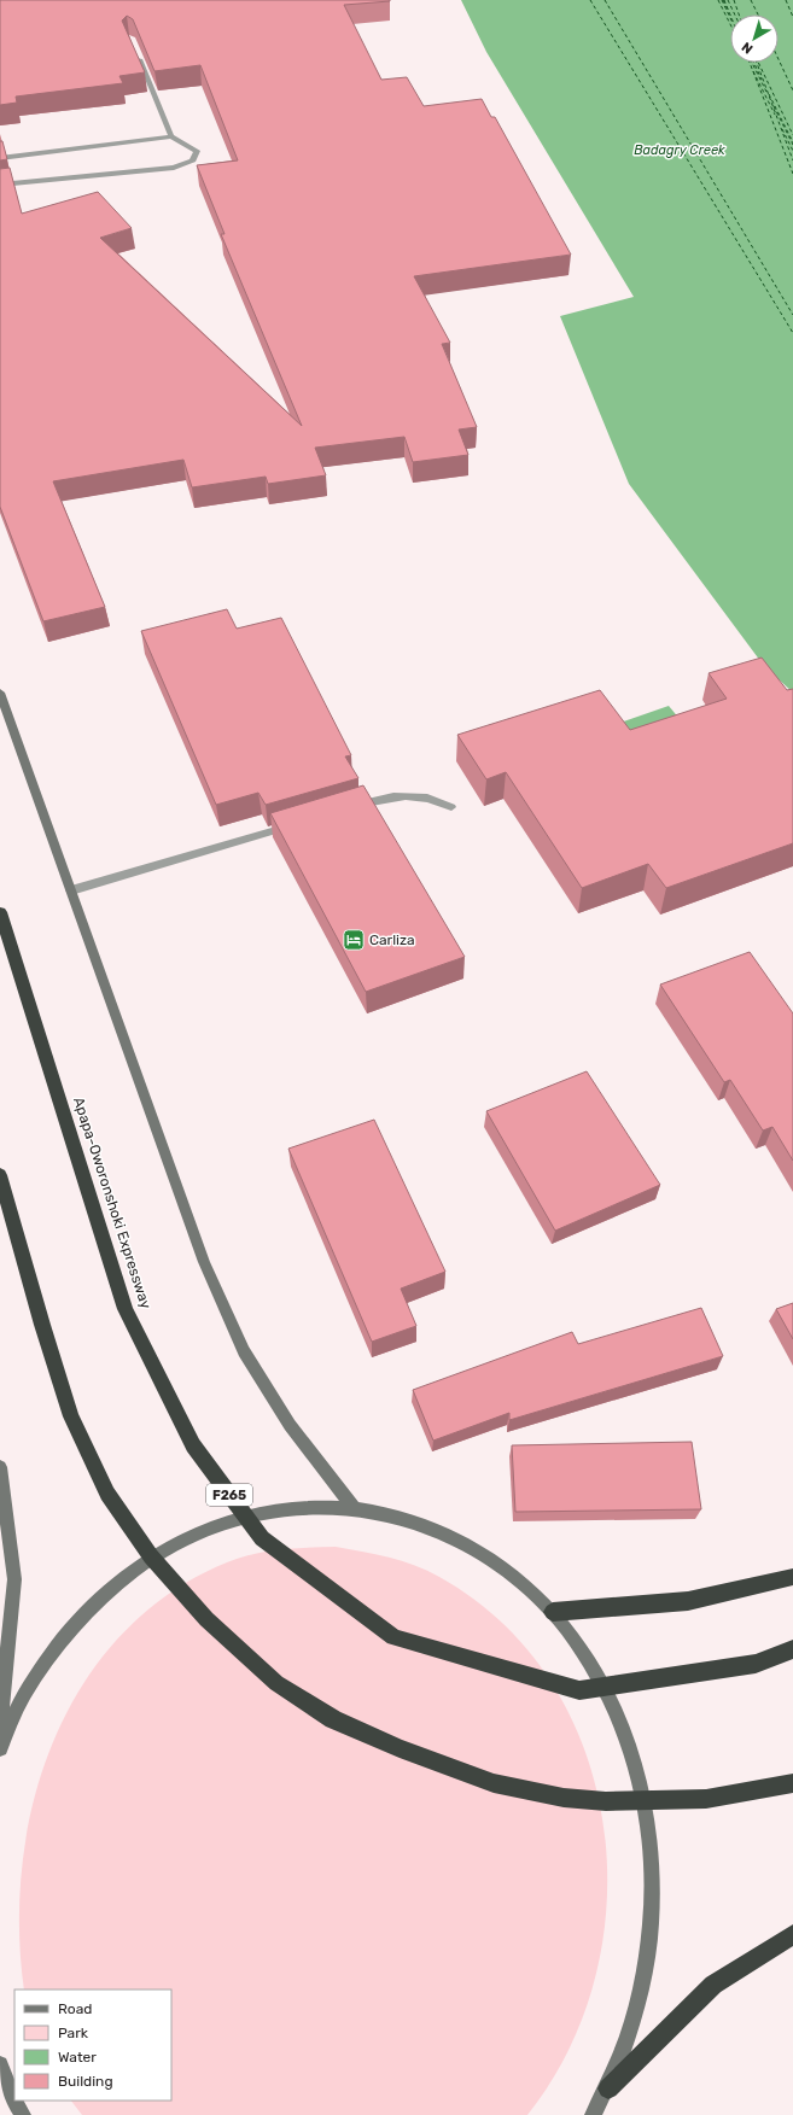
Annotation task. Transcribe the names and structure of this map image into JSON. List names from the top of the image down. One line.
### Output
{"streets":{"highway":["Apapa-Oworonshoki Expressway","F265"]},"water":["Badagry Creek"],"places":{"hotel":["Carliza"]},"legend":["Road","Park","Water","Building"],"north":"bottom left"}
